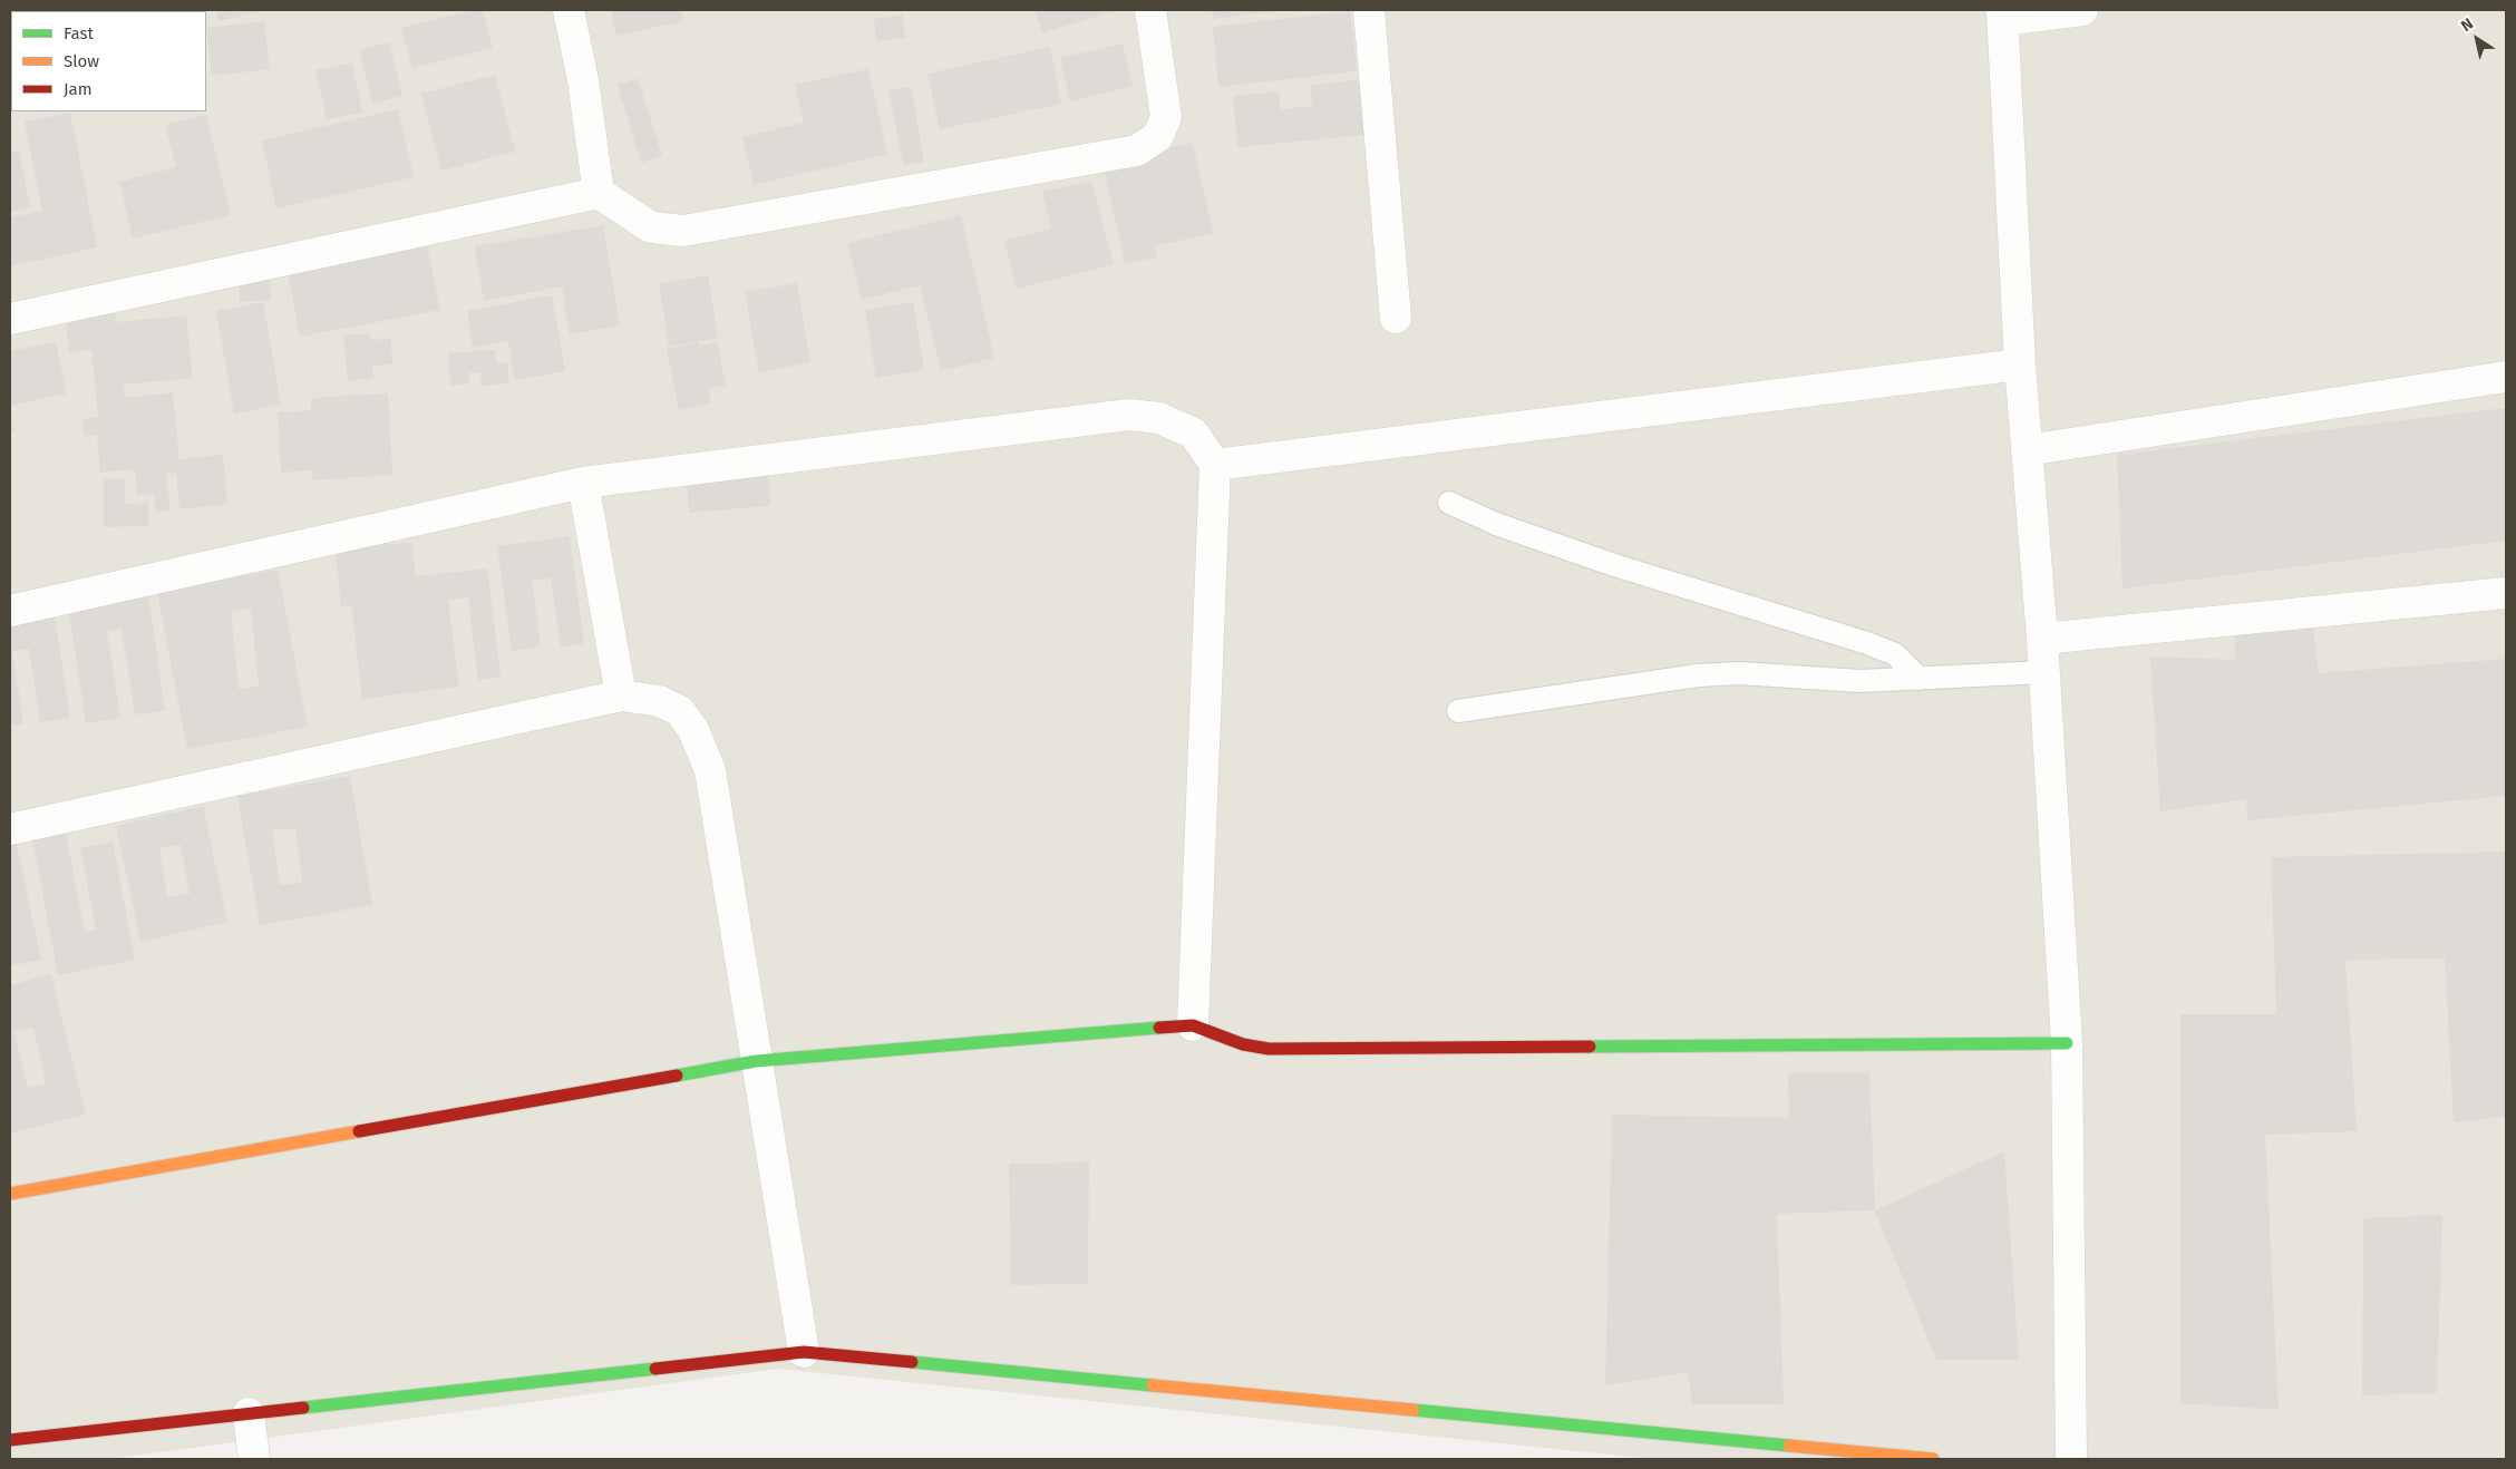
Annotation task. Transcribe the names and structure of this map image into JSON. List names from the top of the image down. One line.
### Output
{"legend":["Fast","Slow","Jam"],"north":"top left"}
